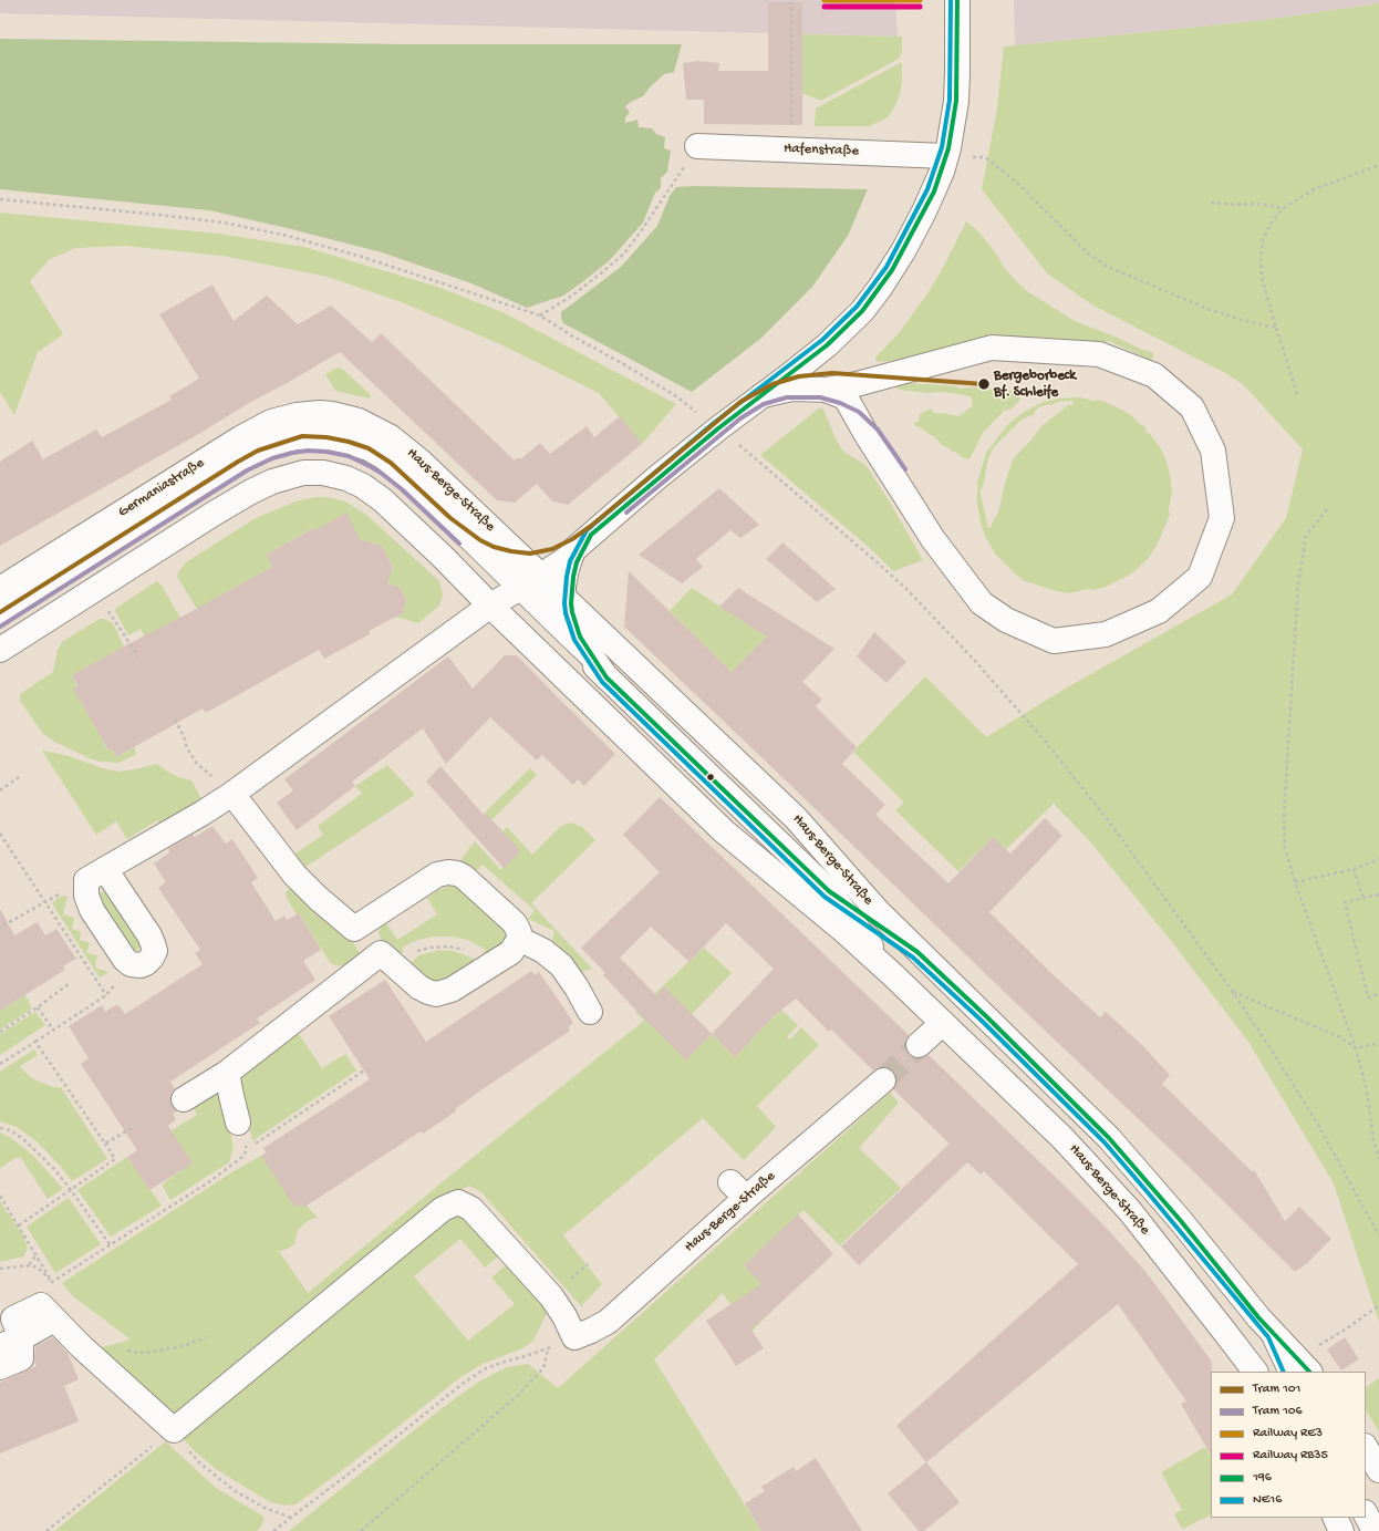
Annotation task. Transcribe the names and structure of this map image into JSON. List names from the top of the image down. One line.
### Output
{"streets":{"main road":["Hafenstraße","Germaniastraße","Haus-Berge-Straße"]},"crossings":[["Germaniastraße","Haus-Berge-Straße"]],"places":["Bergeborbeck Bf. Schleife"],"lines":["rail line RE3","transit line 196","transit line NE16","rail line RB35","tram line 101","tram line 106"],"legend":["Tram 101","Tram 106","Railway RE3","Railway RB35","196","NE16"]}
